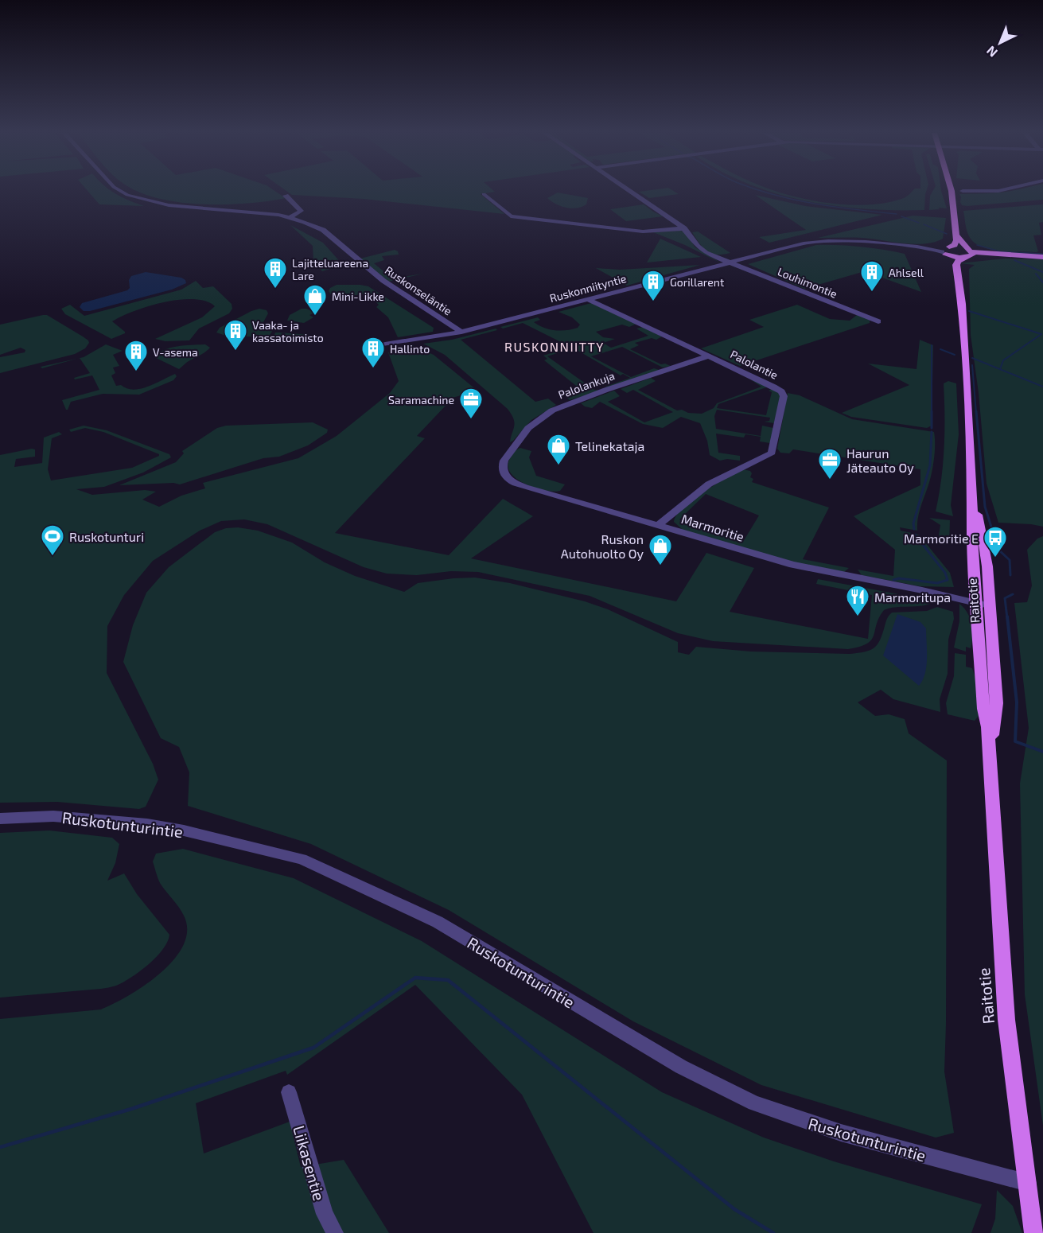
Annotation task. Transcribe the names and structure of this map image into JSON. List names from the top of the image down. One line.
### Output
{"streets":{"main road":["Raitotie"],"street":["Louhimontie","Ruskonniityntie","Ruskonseläntie","Palolantie","Palolankuja","Marmoritie","Ruskotunturintie","Liikasentie"]},"crossings":[["Louhimontie","Ruskonniityntie"],["Ruskonniityntie","Ruskonseläntie"],["Ruskonniityntie","Palolantie"],["Palolantie","Palolankuja"],["Palolantie","Marmoritie"],["Palolankuja","Marmoritie"],["Marmoritie","Raitotie"],["Raitotie","Ruskotunturintie"]],"districts":["RUSKONNIITTY"],"places":{"building":["Lajitteluareena Lare","Ahlsell","Gorillarent","Vaaka- ja kassatoimisto","Hallinto","V-asema"],"shop":["Mini-Likke","Telinekataja","Ruskon Autohuolto Oy"],"office":["Saramachine","Haurun Jäteauto Oy"],"sports":["Ruskotunturi"],"bus stop":["Marmoritie E"],"restaurant":["Marmoritupa"]},"north":"bottom left"}
